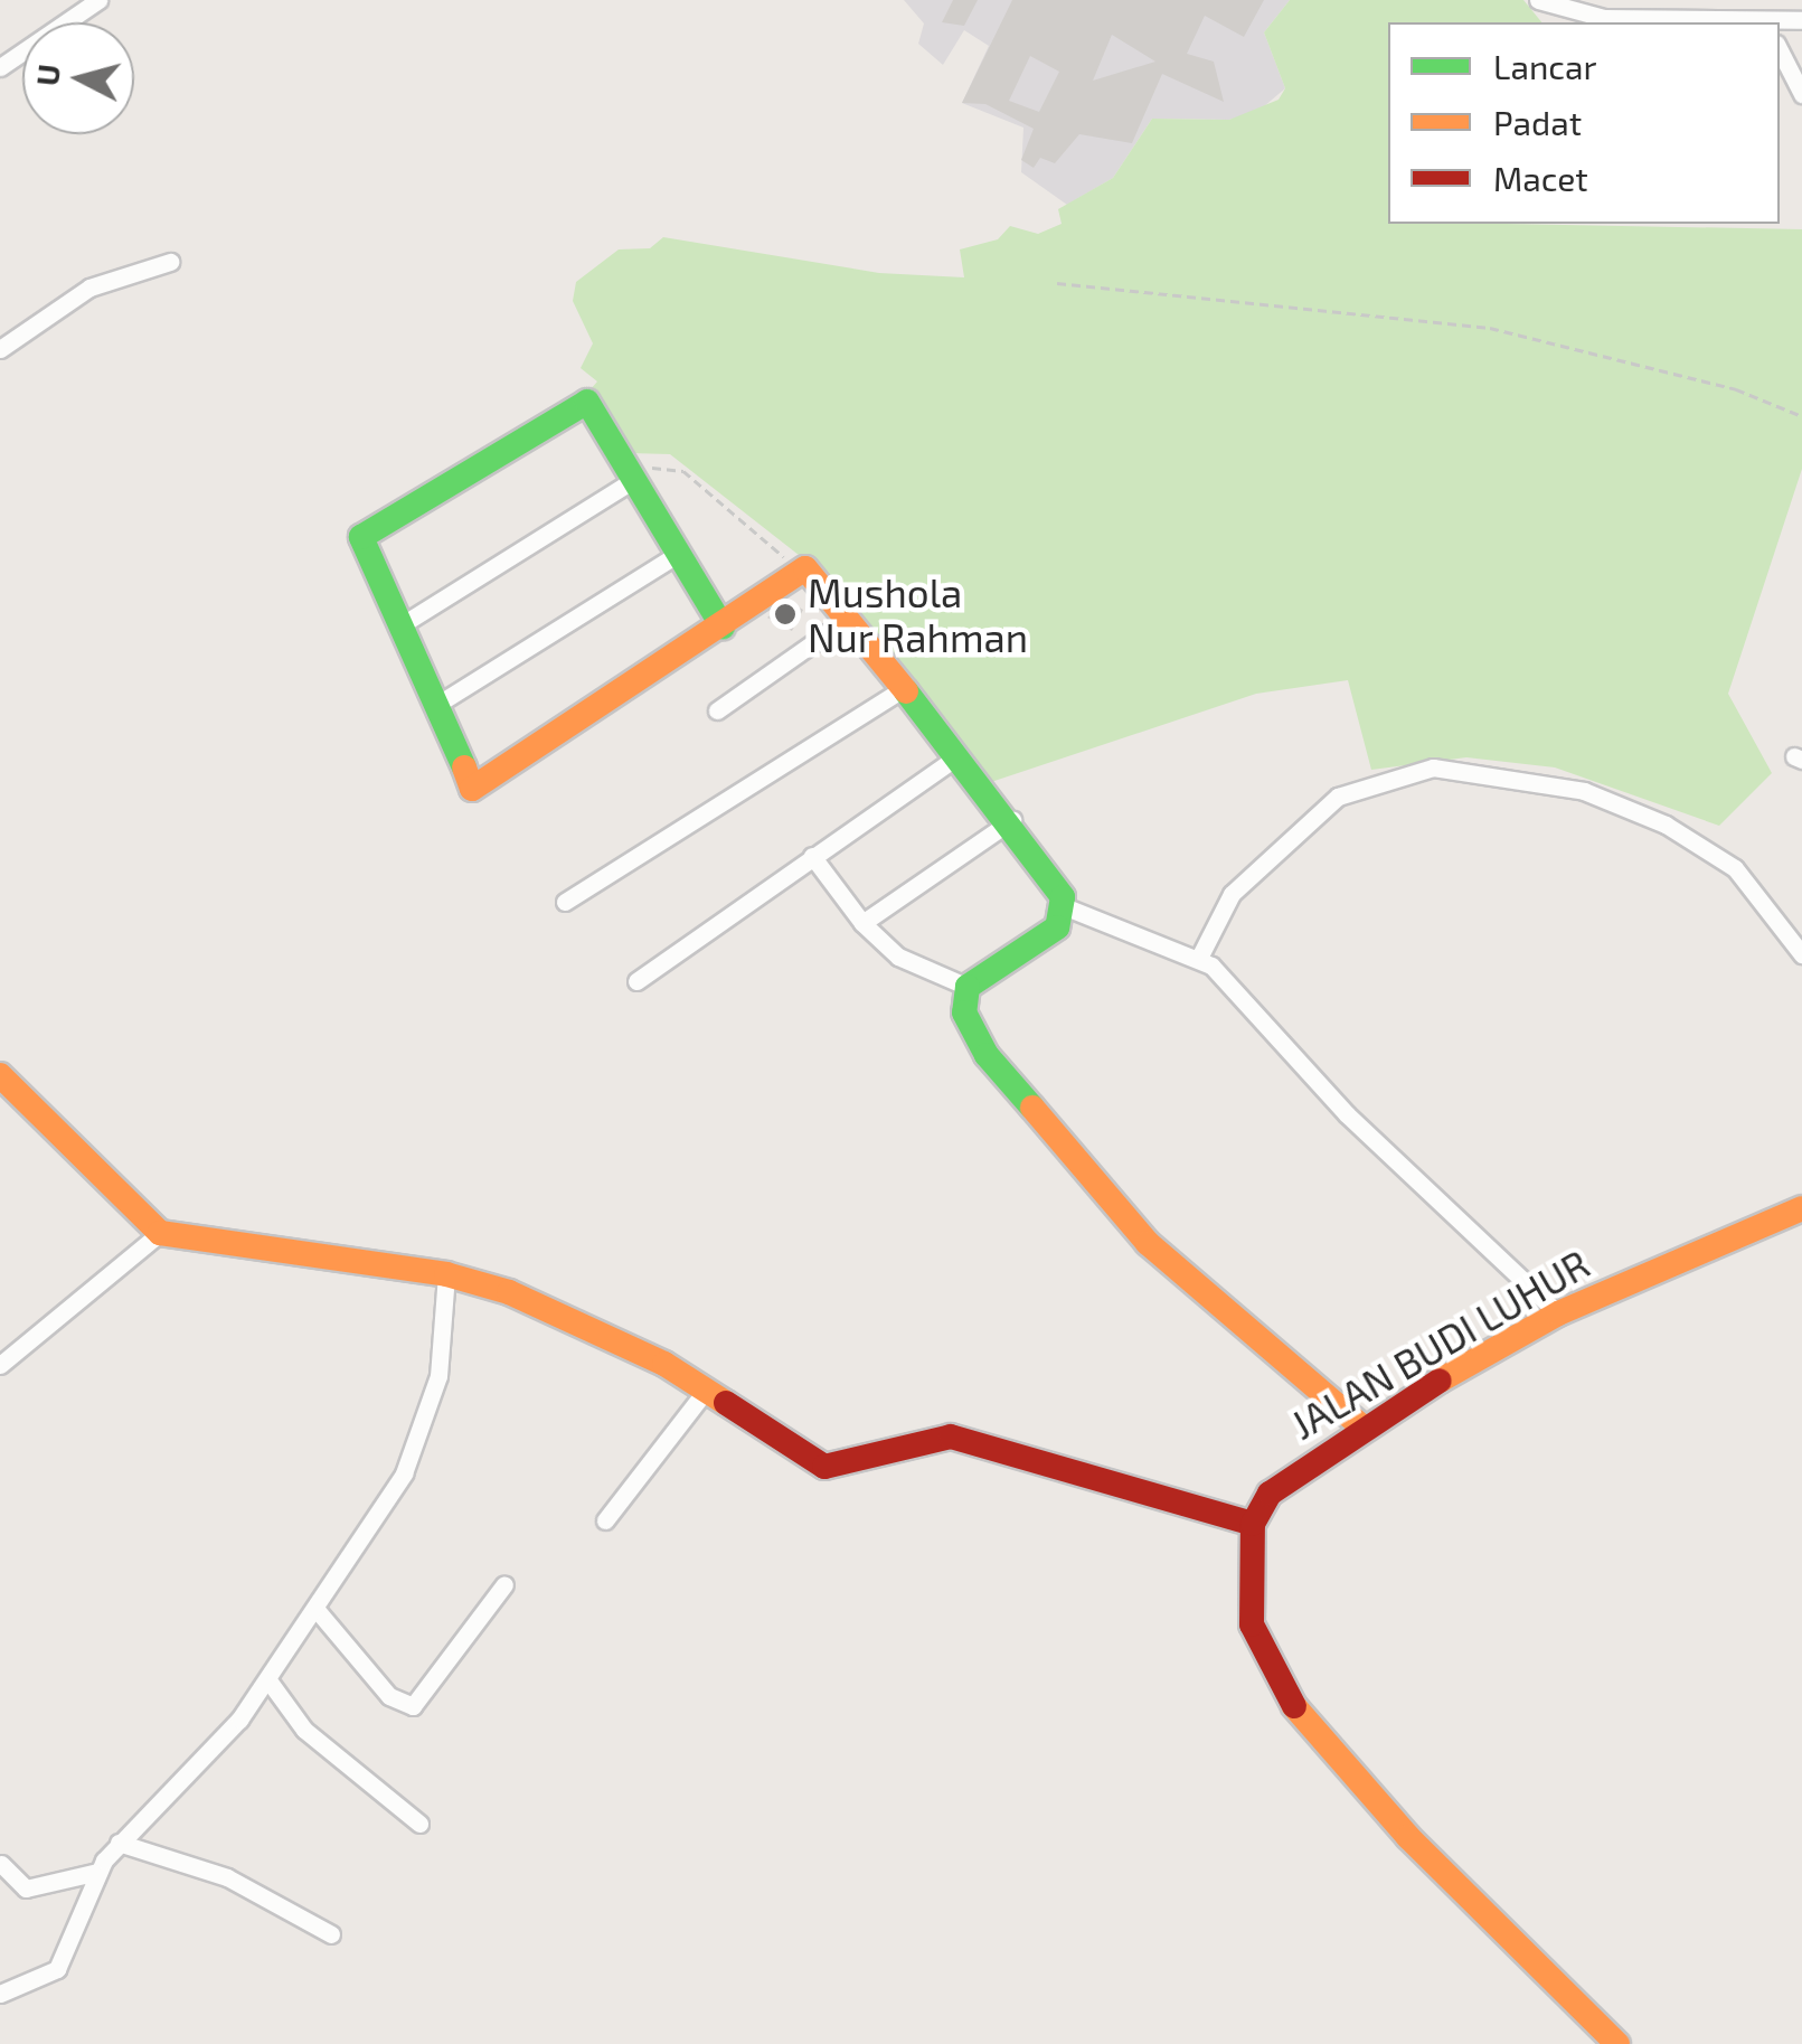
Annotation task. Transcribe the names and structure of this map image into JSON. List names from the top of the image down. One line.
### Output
{"streets":{"street":["JALAN BUDI LUHUR"]},"places":["Mushola Nur Rahman"],"legend":["Lancar","Padat","Macet"],"north":"left"}
